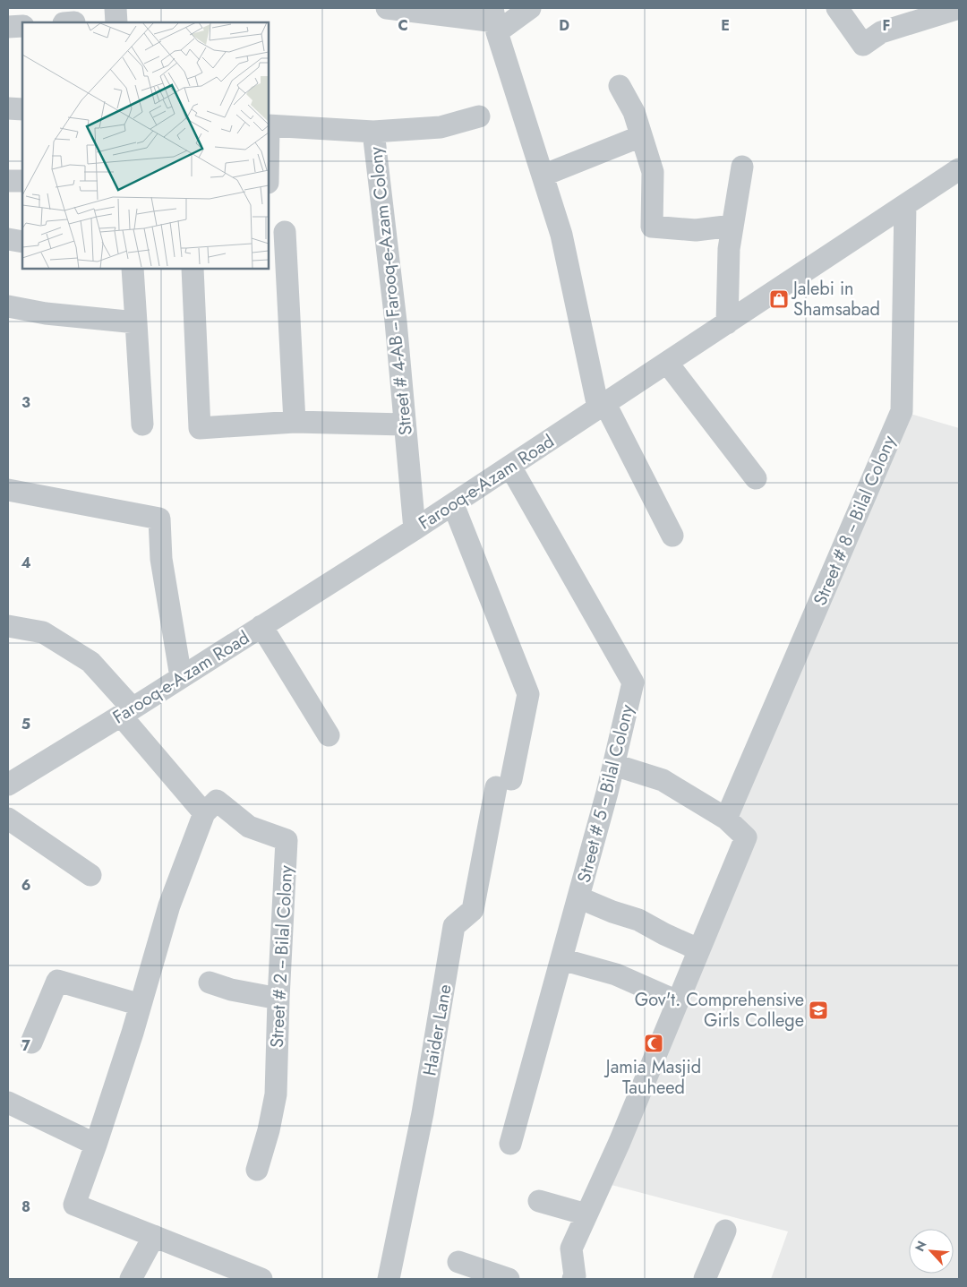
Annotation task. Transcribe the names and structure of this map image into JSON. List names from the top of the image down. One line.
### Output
{"streets":{"street":["Street # 4-AB -- Farooq-e-Azam Colony","Farooq-e-Azam Road","Street # 8 -- Bilal Colony","Street # 5 -- Bilal Colony","Street # 2 -- Bilal Colony","Haider Lane"]},"crossings":[["Street # 4-AB -- Farooq-e-Azam Colony","Farooq-e-Azam Road"],["Farooq-e-Azam Road","Street # 8 -- Bilal Colony"],["Farooq-e-Azam Road","Street # 5 -- Bilal Colony"],["Farooq-e-Azam Road","Haider Lane"]],"places":{"shop":["Jalebi in Shamsabad"],"school or university":["Gov't. Comprehensive Girls College"],"mosque":["Jamia Masjid Tauheed"]},"north":"top left","grid":{"columns":["C","D","E","F"],"rows":["3","4","5","6","7","8"]}}
